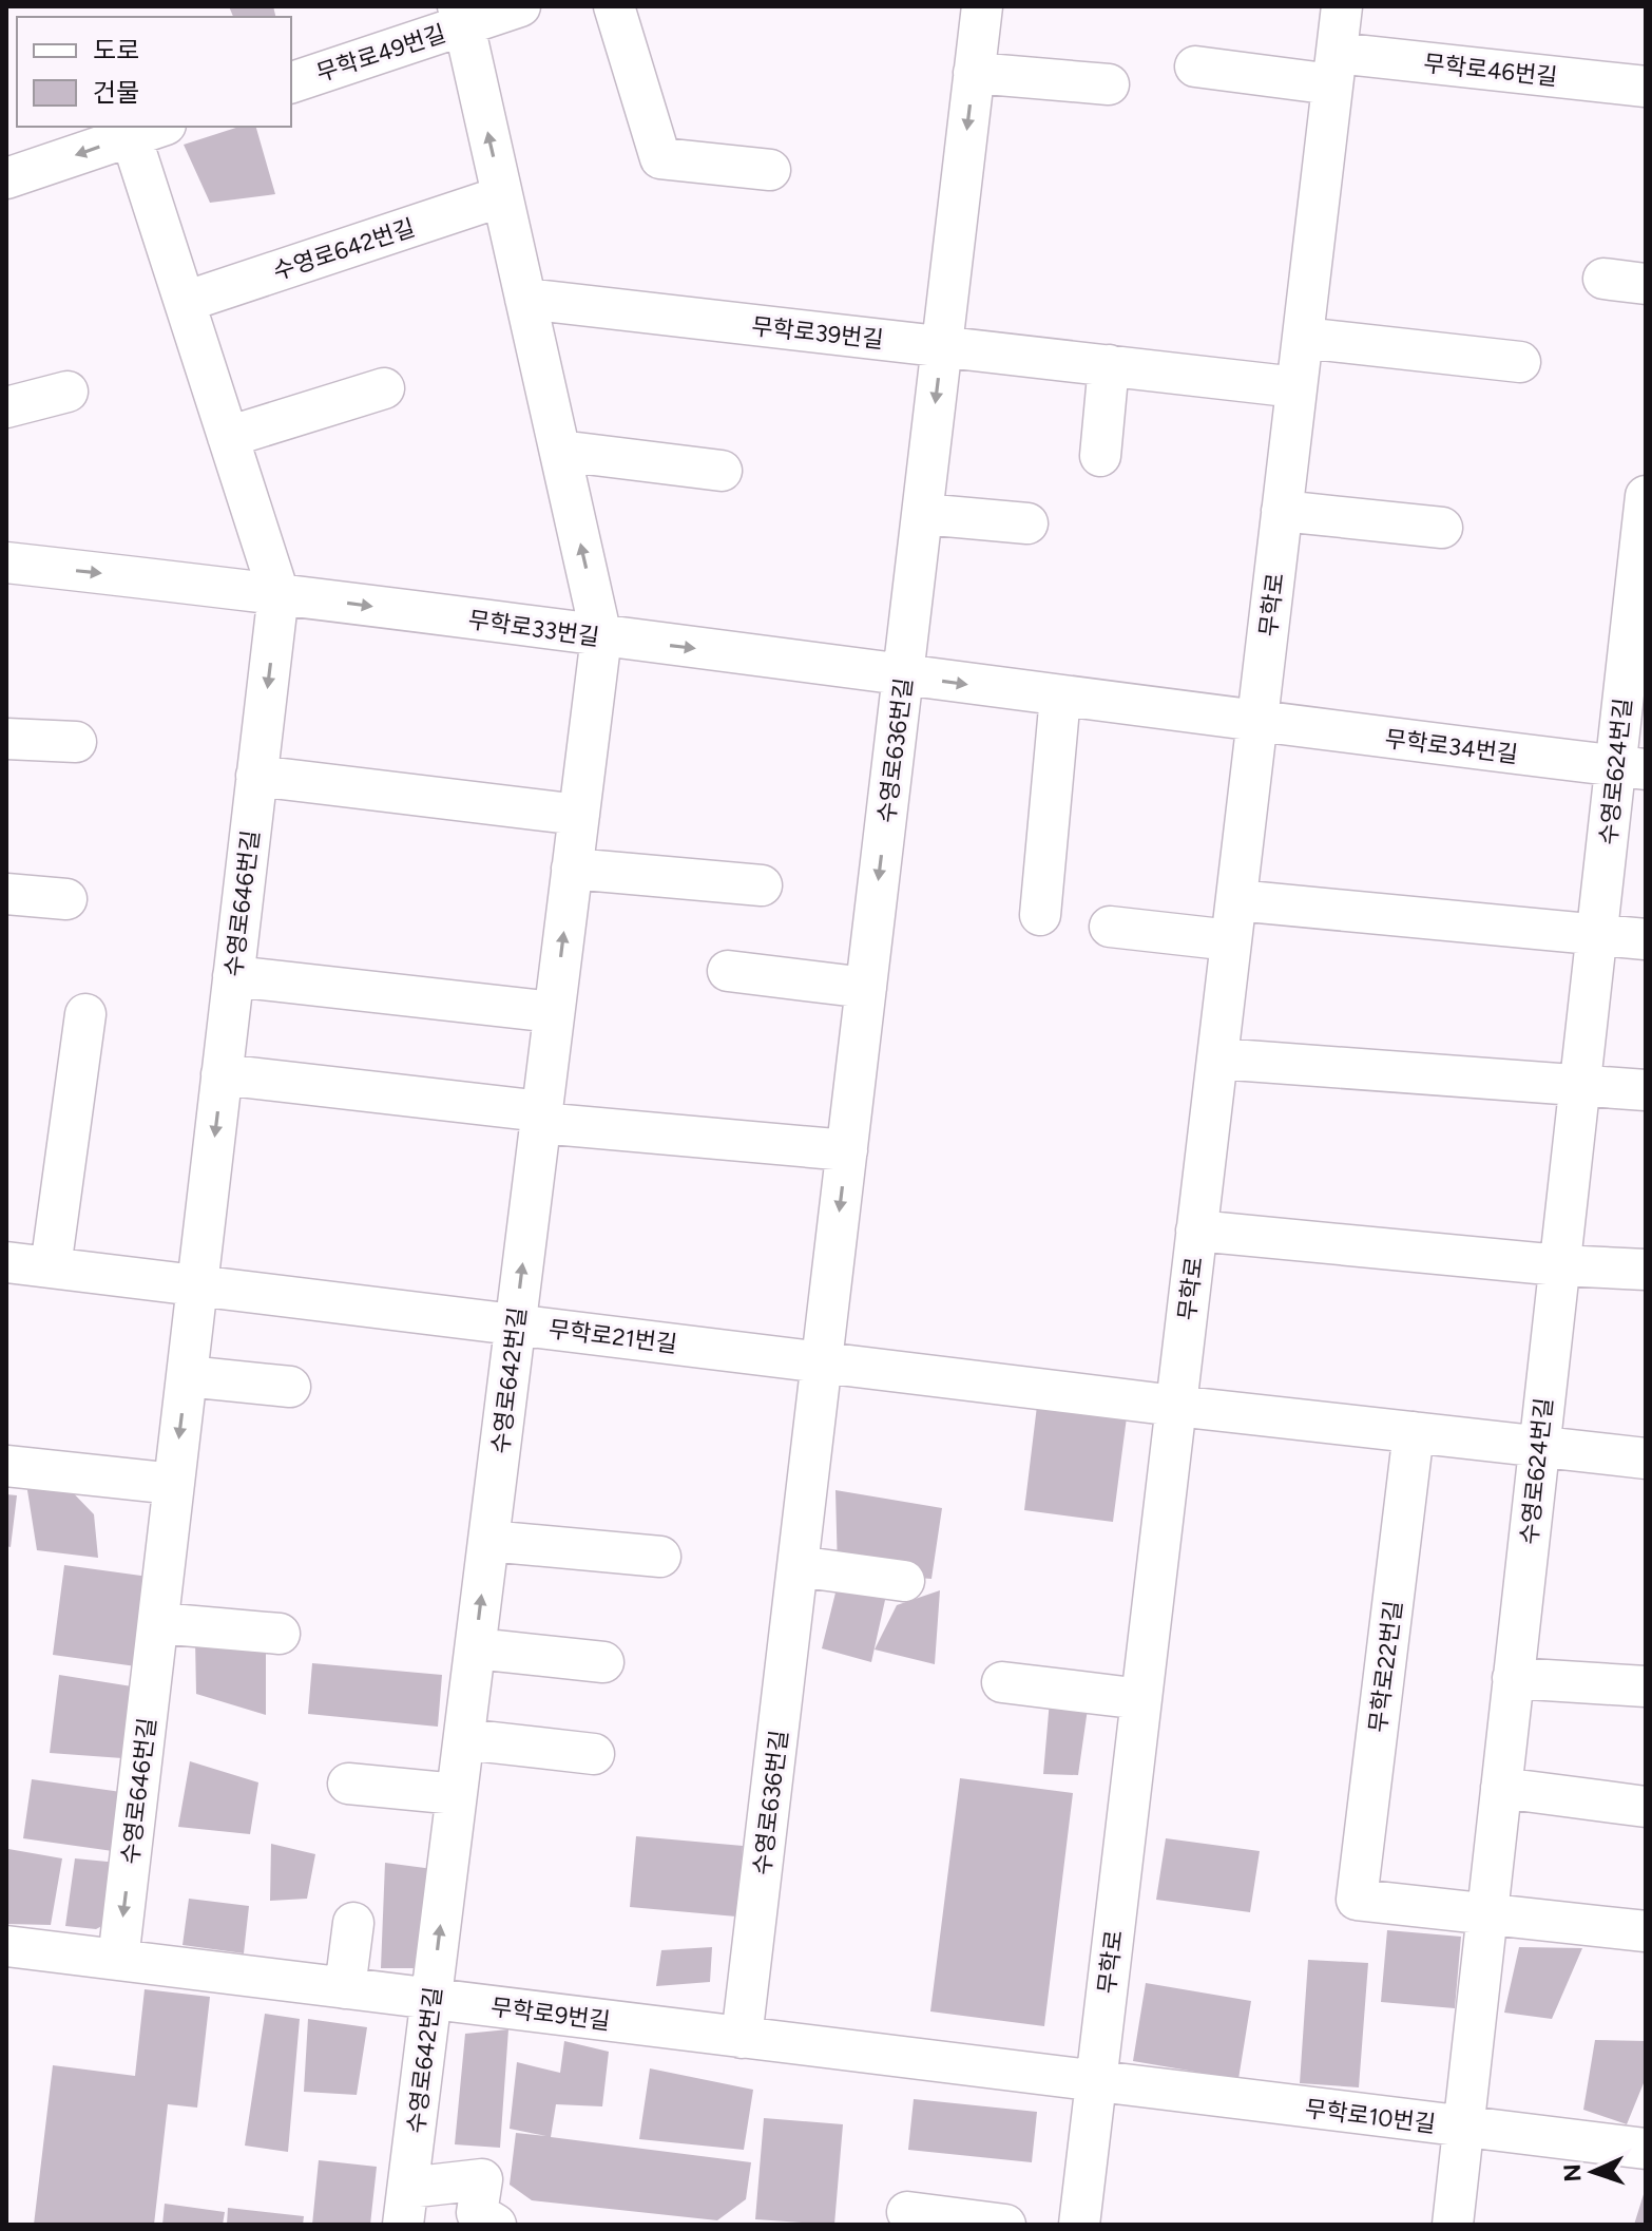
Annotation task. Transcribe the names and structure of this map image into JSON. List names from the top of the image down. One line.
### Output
{"streets":{"street":["무학로49번길","무학로46번길","수영로642번길","무학로39번길","무학로","무학로33번길","무학로34번길","수영로636번길","수영로624번길","수영로646번길","무학로21번길","무학로22번길","무학로9번길","무학로10번길"]},"crossings":[["무학로49번길","수영로642번길"],["무학로46번길","무학로"],["수영로642번길","무학로39번길"],["수영로642번길","무학로33번길"],["수영로642번길","수영로646번길"],["수영로642번길","무학로21번길"],["수영로642번길","무학로9번길"],["무학로39번길","무학로"],["무학로39번길","수영로636번길"],["무학로","무학로33번길"],["무학로","무학로34번길"],["무학로","수영로624번길"],["무학로","무학로21번길"],["무학로","무학로9번길"],["무학로","무학로10번길"],["무학로33번길","무학로34번길"],["무학로33번길","수영로636번길"],["무학로33번길","수영로646번길"],["무학로34번길","수영로624번길"],["수영로636번길","무학로21번길"],["수영로636번길","무학로9번길"],["수영로624번길","무학로22번길"],["수영로624번길","무학로10번길"],["수영로646번길","무학로21번길"],["수영로646번길","무학로9번길"],["무학로9번길","무학로10번길"]],"one_way":["수영로642번길"],"legend":["도로","건물"],"north":"left"}
